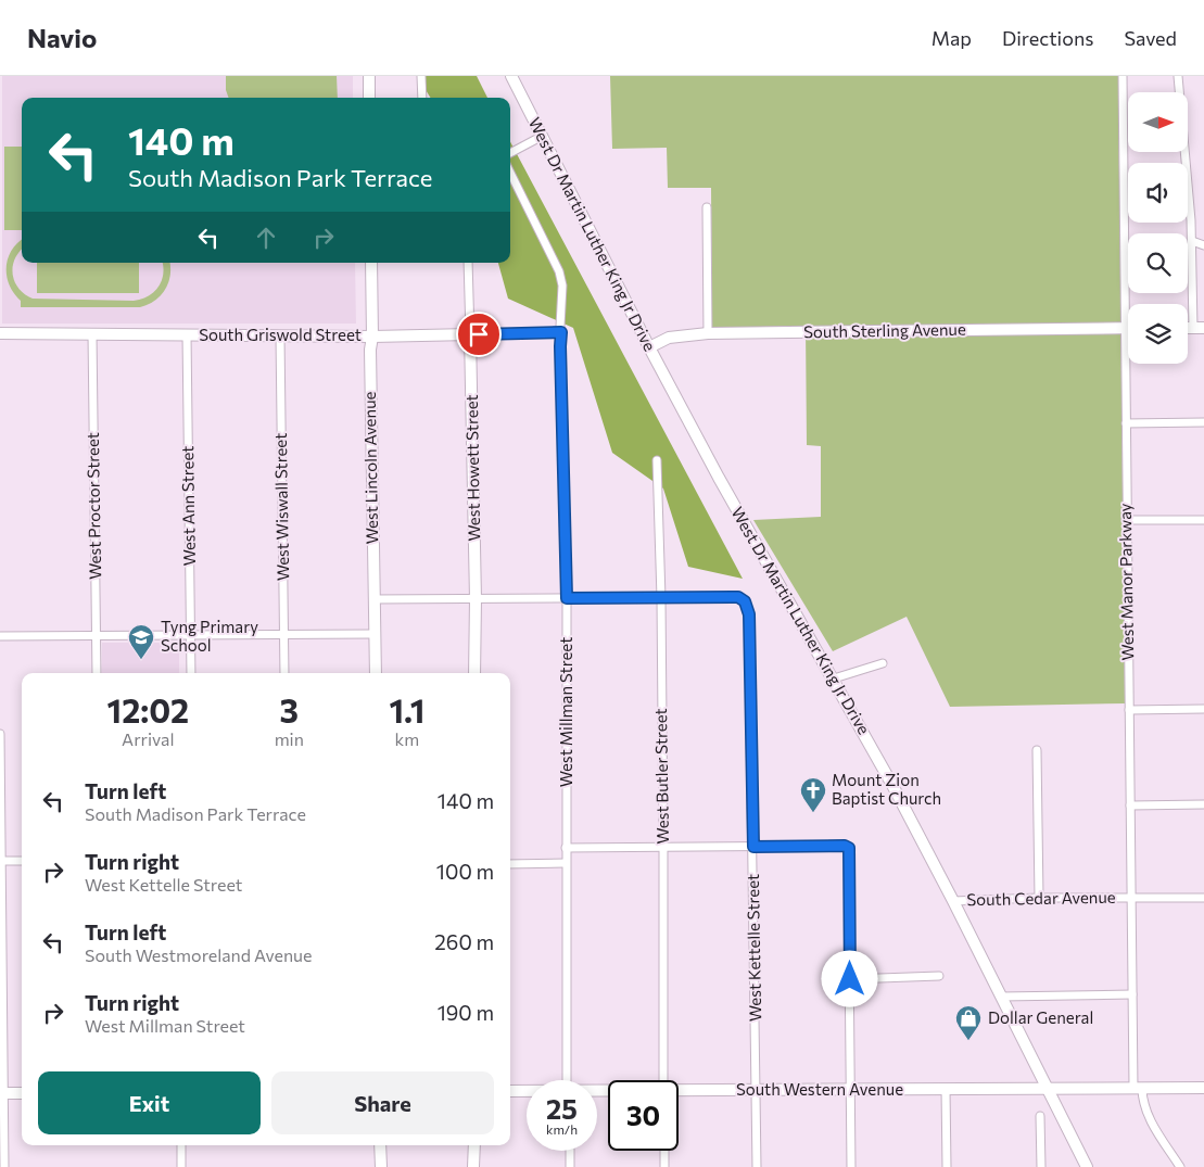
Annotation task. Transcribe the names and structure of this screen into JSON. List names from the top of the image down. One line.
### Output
{"streets":{"main road":["West Dr Martin Luther King Jr Drive","South Sterling Avenue","South Griswold Street","West Lincoln Avenue","West Howett Street","South Western Avenue"],"street":["West Proctor Street","West Ann Street","West Wiswall Street","West Manor Parkway","West Millman Street","West Butler Street","South Cedar Avenue","West Kettelle Street"]},"crossings":[["West Dr Martin Luther King Jr Drive","South Sterling Avenue"],["West Dr Martin Luther King Jr Drive","South Cedar Avenue"],["West Dr Martin Luther King Jr Drive","South Western Avenue"],["South Sterling Avenue","West Manor Parkway"],["South Griswold Street","West Lincoln Avenue"],["South Griswold Street","West Howett Street"],["South Griswold Street","West Proctor Street"],["South Griswold Street","West Ann Street"],["South Griswold Street","West Wiswall Street"],["South Griswold Street","West Millman Street"],["West Manor Parkway","South Cedar Avenue"],["West Manor Parkway","South Western Avenue"],["West Butler Street","West Kettelle Street"],["West Kettelle Street","South Western Avenue"]],"places":{"school or university":["Tyng Primary School"],"church":["Mount Zion Baptist Church"],"shop":["Dollar General"]},"north":"right","page":{"header":"Navio","nav":["Map","Directions","Saved"],"turn":["140 m","South Madison Park Terrace"],"eta":["12:02","Arrival","3","min","1.1","km"],"list":[{"name":"Turn left","note":"South Madison Park Terrace","value":"140 m"},{"name":"Turn right","note":"West Kettelle Street","value":"100 m"},{"name":"Turn left","note":"South Westmoreland Avenue","value":"260 m"},{"name":"Turn right","note":"West Millman Street","value":"190 m"}],"buttons":["Exit","Share"],"speed":"25 km/h","limit":"30"}}
